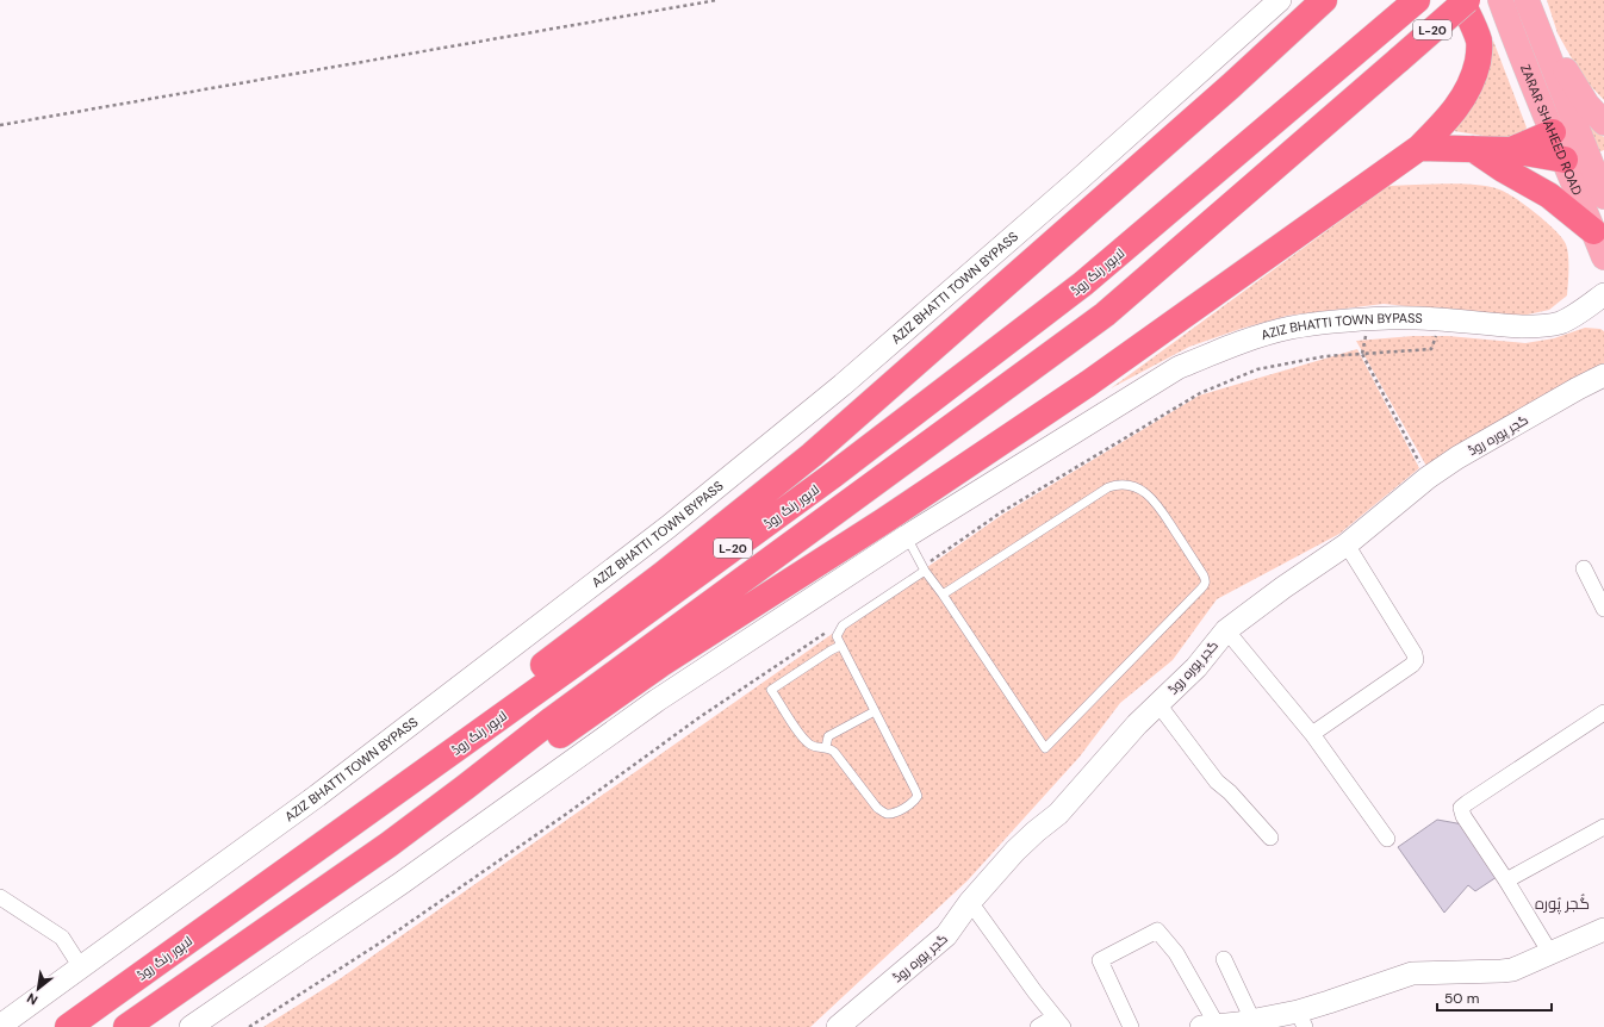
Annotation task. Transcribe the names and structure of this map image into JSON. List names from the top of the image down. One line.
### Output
{"streets":{"highway":["L-20","لاہور رنگ روڈ"],"main road":["ZARAR SHAHEED ROAD"],"street":["AZIZ BHATTI TOWN BYPASS","گجر پورہ روڈ"]},"districts":["گُجر پُورہ"],"scale_bar":"50 m","north":"bottom left"}
